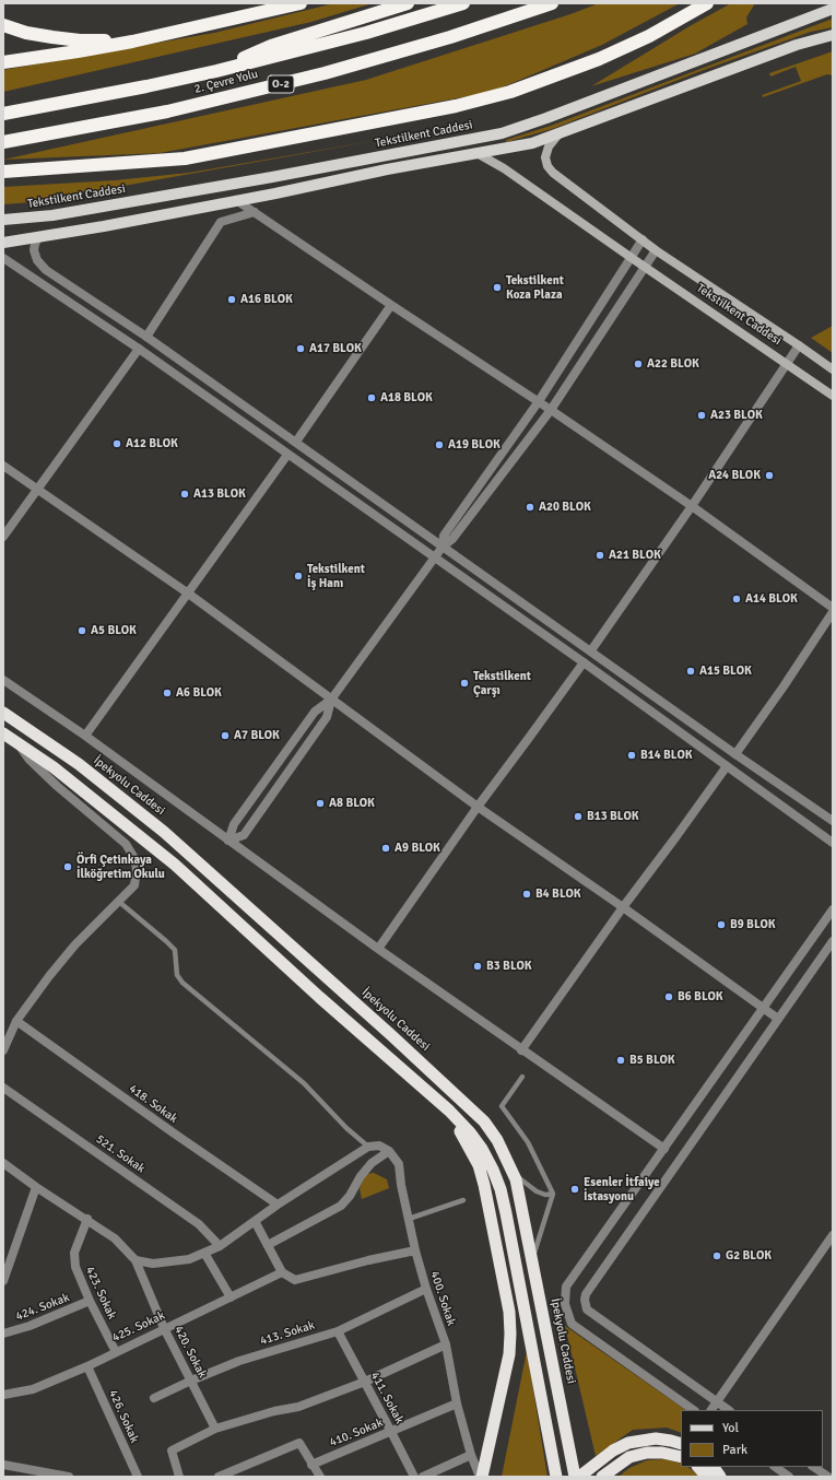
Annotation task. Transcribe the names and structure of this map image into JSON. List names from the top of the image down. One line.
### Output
{"streets":{"highway":["2. Çevre Yolu","O-2","İpekyolu Caddesi"],"main road":["Tekstilkent Caddesi"],"street":["418. Sokak","521. Sokak","423. Sokak","400. Sokak","424. Sokak","425. Sokak","413. Sokak","420. Sokak","411. Sokak","426. Sokak","410. Sokak"]},"crossings":[["423. Sokak","424. Sokak"],["423. Sokak","425. Sokak"],["423. Sokak","420. Sokak"],["400. Sokak","413. Sokak"],["400. Sokak","410. Sokak"],["425. Sokak","420. Sokak"],["425. Sokak","426. Sokak"],["413. Sokak","420. Sokak"],["413. Sokak","411. Sokak"],["411. Sokak","410. Sokak"]],"places":["Tekstilkent Koza Plaza","A16 BLOK","A17 BLOK","A22 BLOK","A18 BLOK","A23 BLOK","A12 BLOK","A19 BLOK","A24 BLOK","A13 BLOK","A20 BLOK","A21 BLOK","Tekstilkent İş Hanı","A14 BLOK","A5 BLOK","A15 BLOK","Tekstilkent Çarşı","A6 BLOK","A7 BLOK","B14 BLOK","A8 BLOK","B13 BLOK","A9 BLOK","Örfi Çetinkaya İlköğretim Okulu","B4 BLOK","B9 BLOK","B3 BLOK","B6 BLOK","B5 BLOK","Esenler İtfaiye İstasyonu","G2 BLOK"],"legend":["Yol","Park"]}
